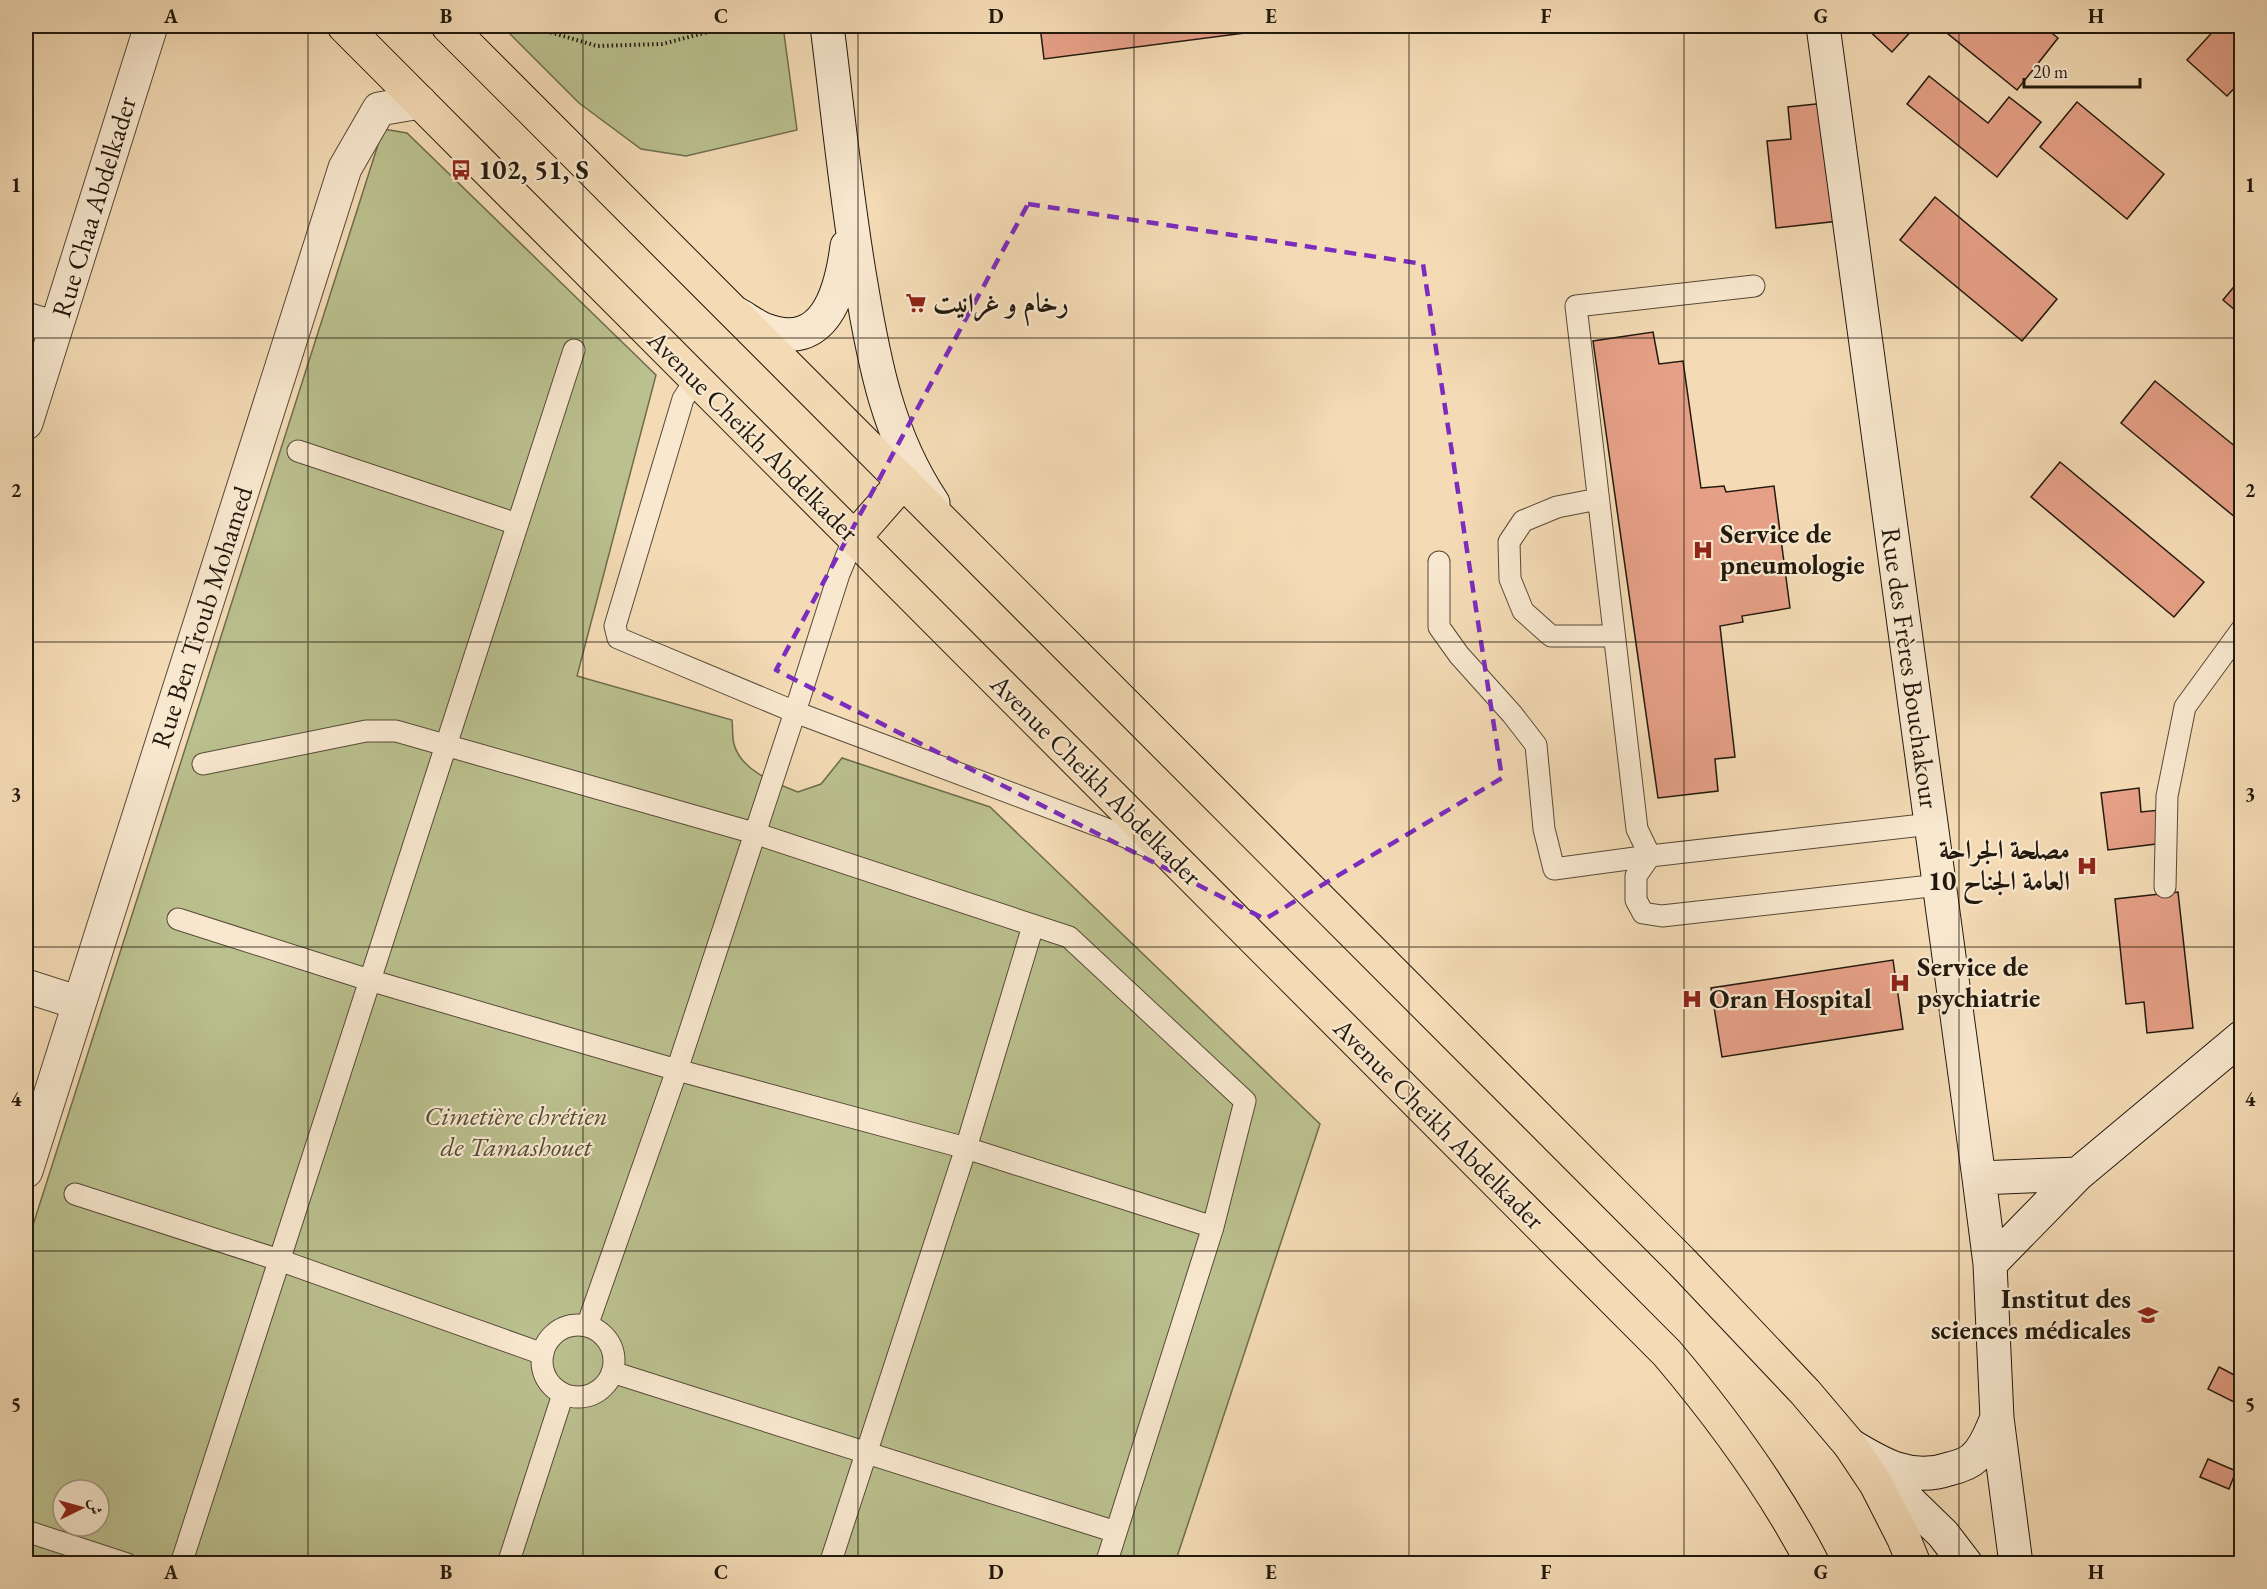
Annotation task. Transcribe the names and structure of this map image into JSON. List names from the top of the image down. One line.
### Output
{"streets":{"main road":["Avenue Cheikh Abdelkader"],"street":["Rue Chaa Abdelkader","Rue Ben Troub Mohamed","Rue des Frères Bouchakour"]},"crossings":[["Avenue Cheikh Abdelkader","Rue Ben Troub Mohamed"]],"parks":["Cimetière chrétien de Tamashouet"],"places":{"bus stop":["102, 51, S"],"supermarket":["رخام و غرانيت"],"hospital":["Service de pneumologie","مصلحة الجراحة العامة الجناح 10","Service de psychiatrie","Oran Hospital"],"school or university":["Institut des sciences médicales"]},"scale_bar":"20 m","north":"right","grid":{"columns":["A","B","C","D","E","F","G","H"],"rows":["1","2","3","4","5"]}}
